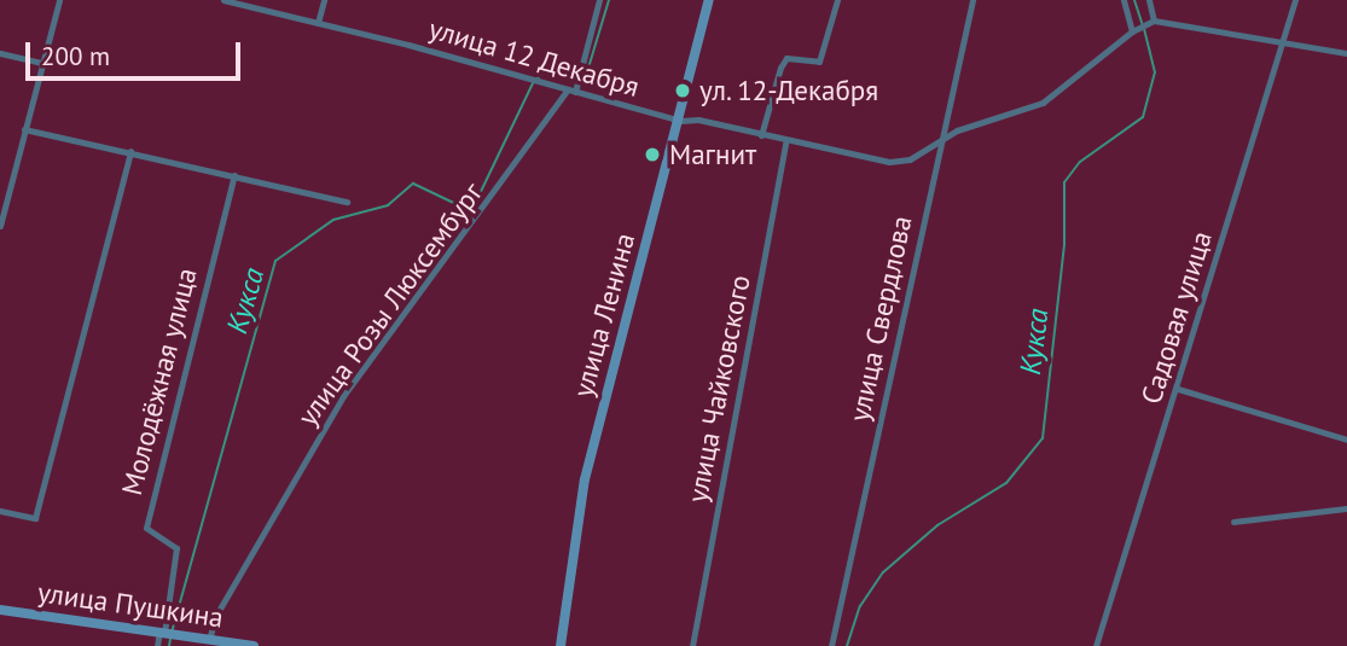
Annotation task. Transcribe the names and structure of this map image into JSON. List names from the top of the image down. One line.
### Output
{"streets":{"street":["улица 12 Декабря","улица Розы Люксембург","улица Ленина","Садовая улица","улица Свердлова","Молодёжная улица","улица Чайковского","улица Пушкина"]},"crossings":[["улица 12 Декабря","улица Розы Люксембург"],["улица 12 Декабря","улица Ленина"],["улица 12 Декабря","улица Свердлова"],["улица 12 Декабря","улица Чайковского"],["улица Розы Люксембург","улица Пушкина"],["Молодёжная улица","улица Пушкина"]],"water":["Кукса"],"places":["ул. 12-Декабря","Магнит"],"scale_bar":"200 m"}
